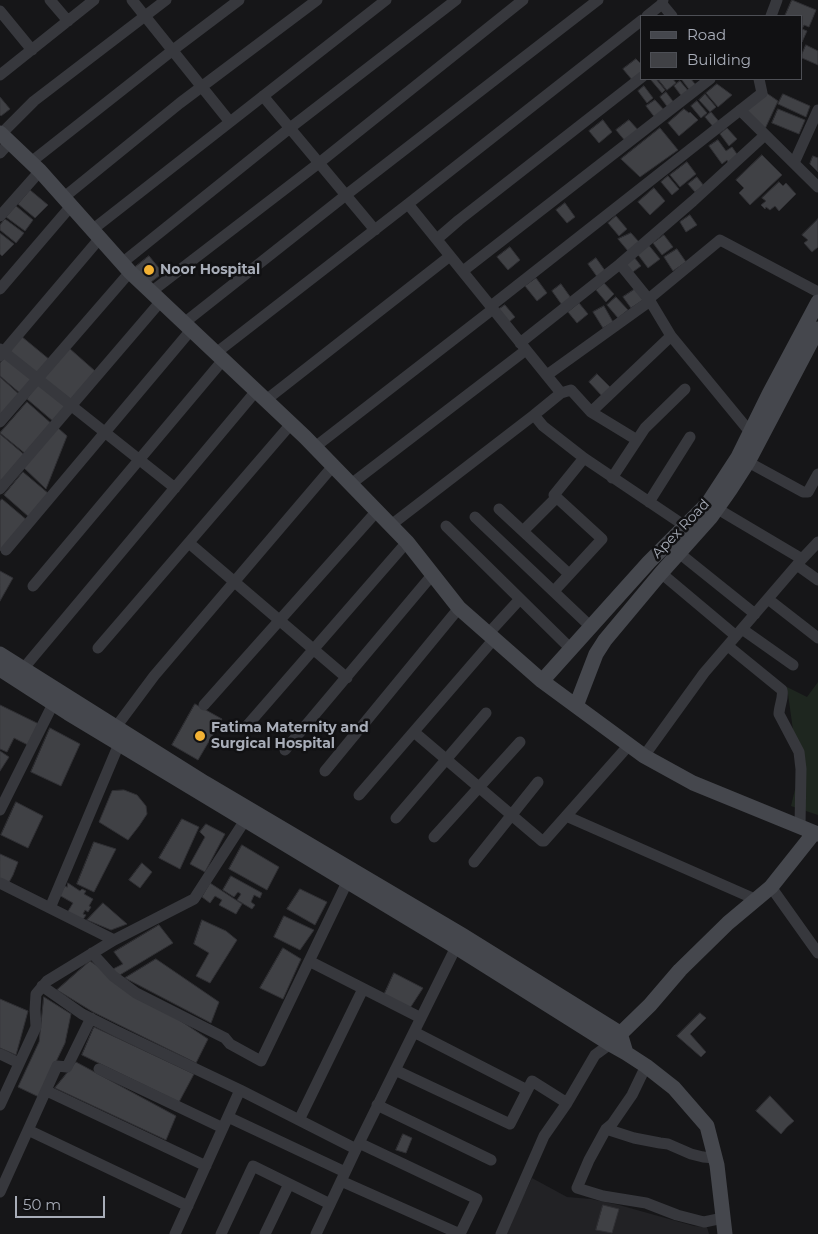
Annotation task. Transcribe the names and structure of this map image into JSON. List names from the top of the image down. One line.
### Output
{"streets":{"street":["Apex Road"]},"places":["Noor Hospital","Fatima Maternity and Surgical Hospital"],"legend":["Road","Building"],"scale_bar":"50 m"}
